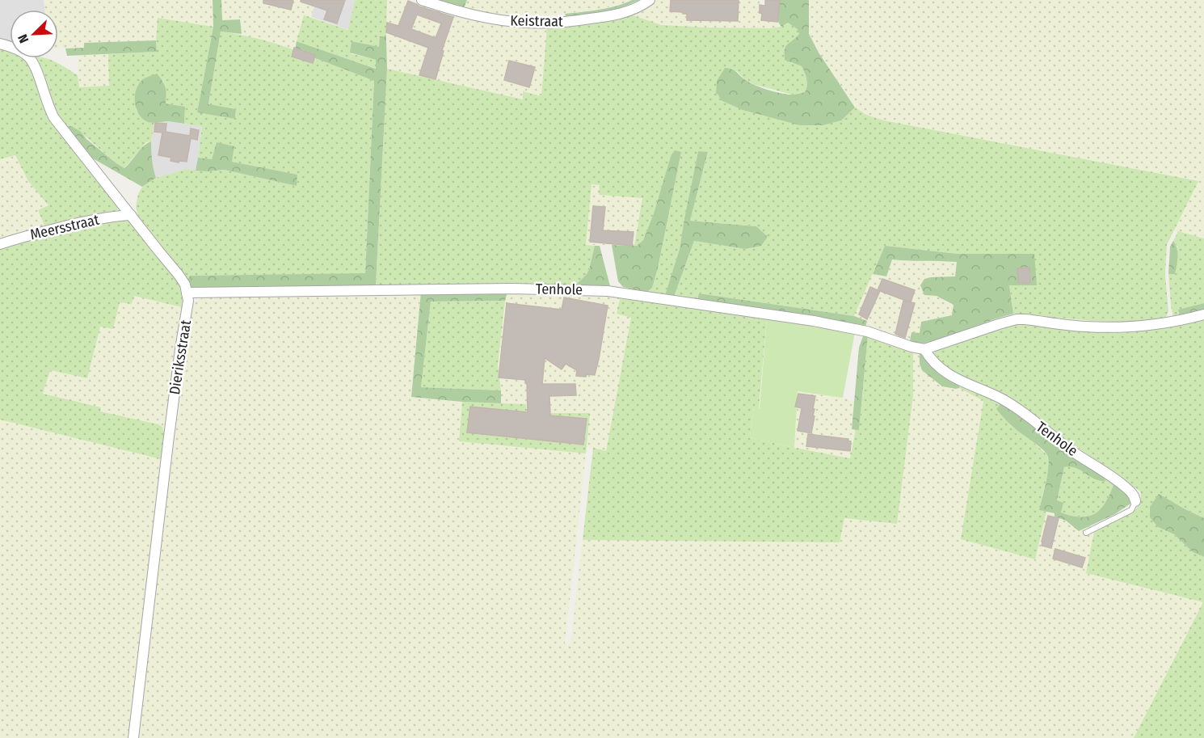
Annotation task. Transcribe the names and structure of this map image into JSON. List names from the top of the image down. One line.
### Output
{"streets":{"street":["Keistraat","Meersstraat","Tenhole","Dieriksstraat"]},"crossings":[["Meersstraat","Dieriksstraat"],["Tenhole","Dieriksstraat"]],"north":"bottom left"}
